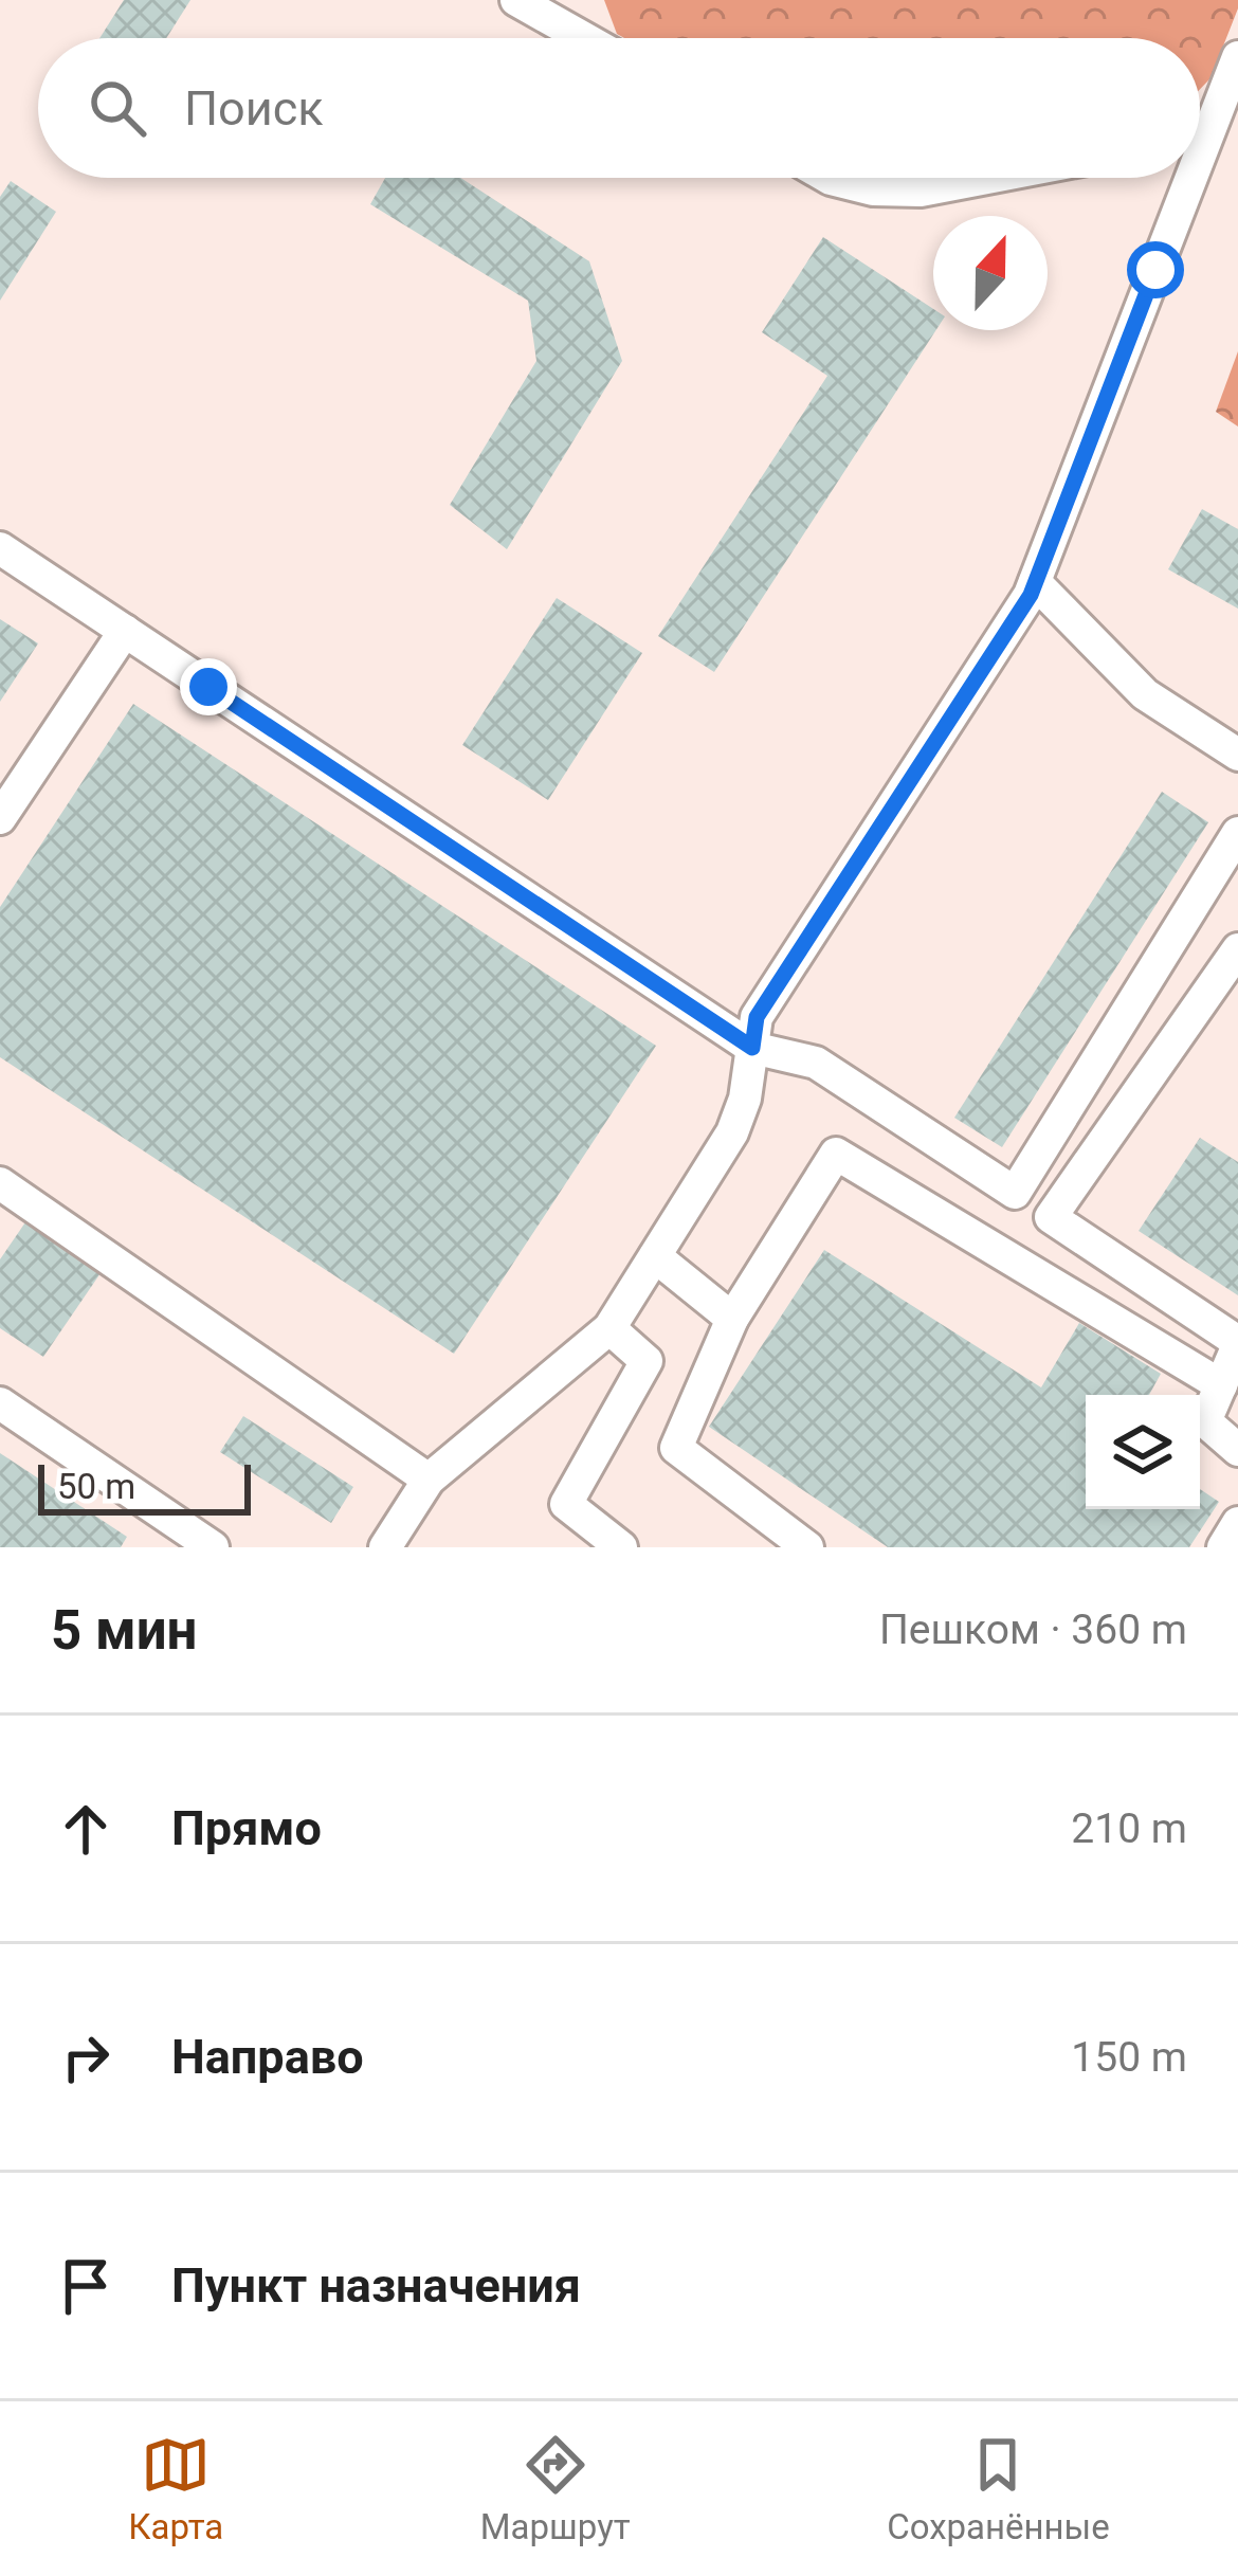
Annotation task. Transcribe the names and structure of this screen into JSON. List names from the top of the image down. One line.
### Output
{"scale_bar":"50 m","north":"top","page":{"search":"Поиск","scale":"50 m","heading":["5 мин","Пешком · 360 m"],"list":[["Прямо","210 m"],["Направо","150 m"],"Пункт назначения"],"nav":["Карта","Маршрут","Сохранённые"]}}
